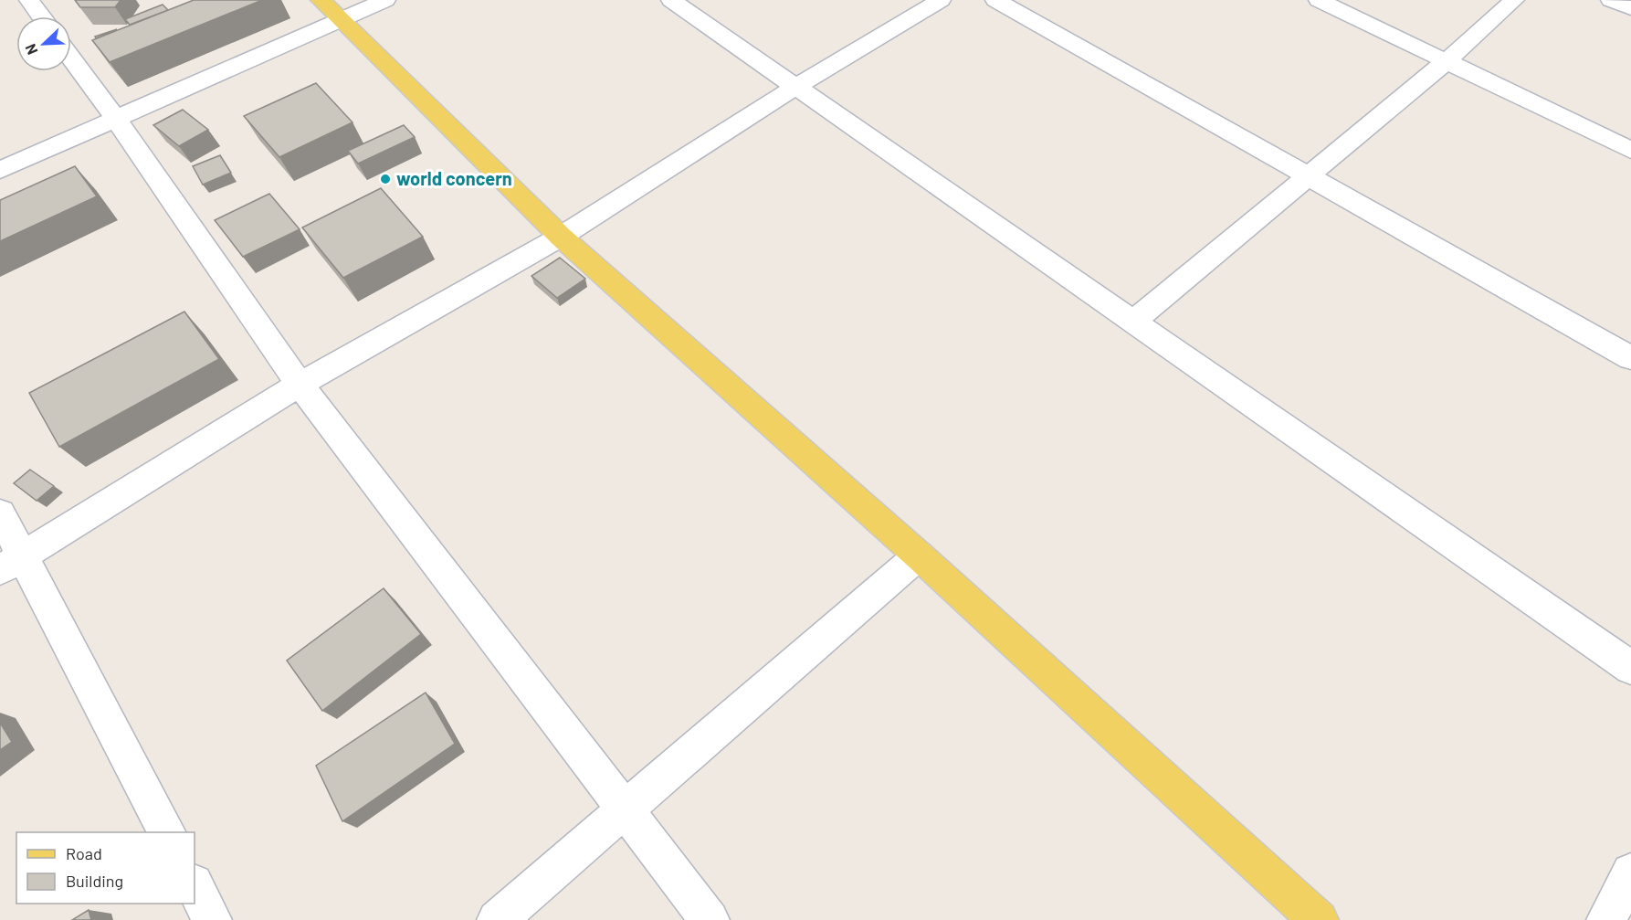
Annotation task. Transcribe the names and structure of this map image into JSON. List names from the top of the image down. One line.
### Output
{"places":["world concern"],"legend":["Road","Building"],"north":"bottom left"}
